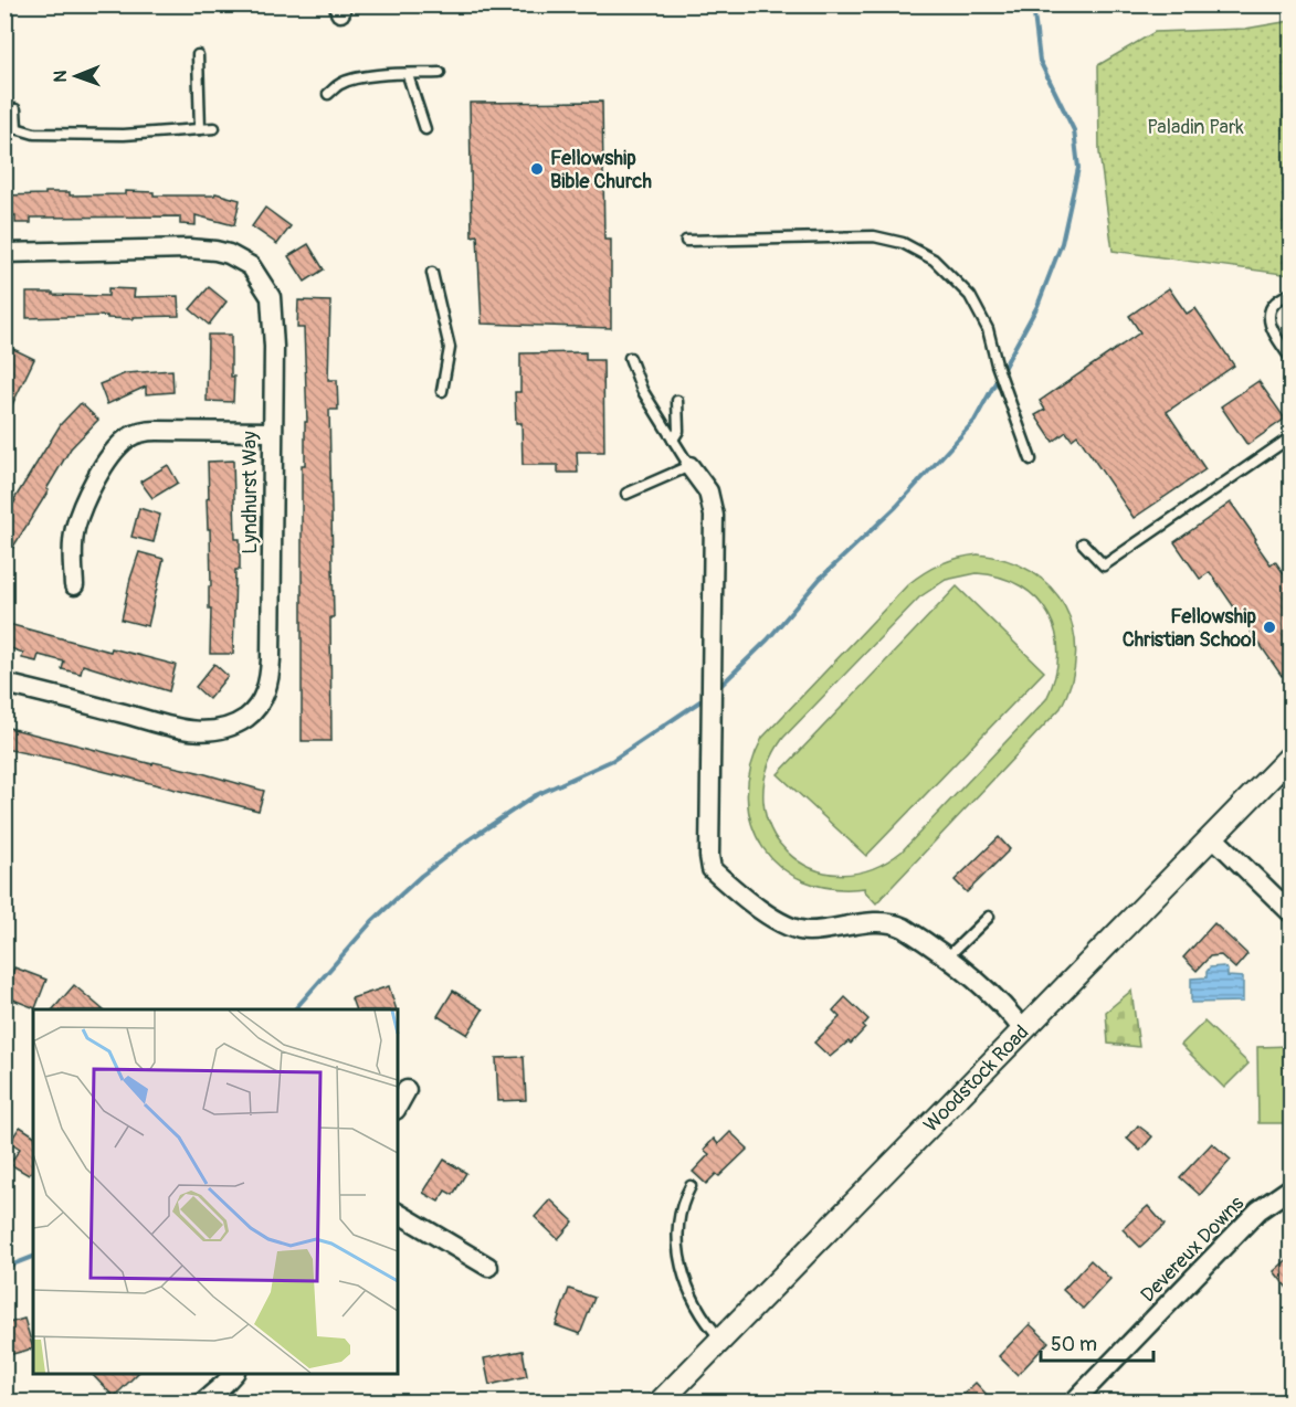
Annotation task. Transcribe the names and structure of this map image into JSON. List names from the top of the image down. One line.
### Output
{"streets":{"street":["Lyndhurst Way","Woodstock Road","Devereux Downs"]},"parks":["Paladin Park"],"places":["Fellowship Bible Church","Fellowship Christian School"],"scale_bar":"50 m","north":"left"}
